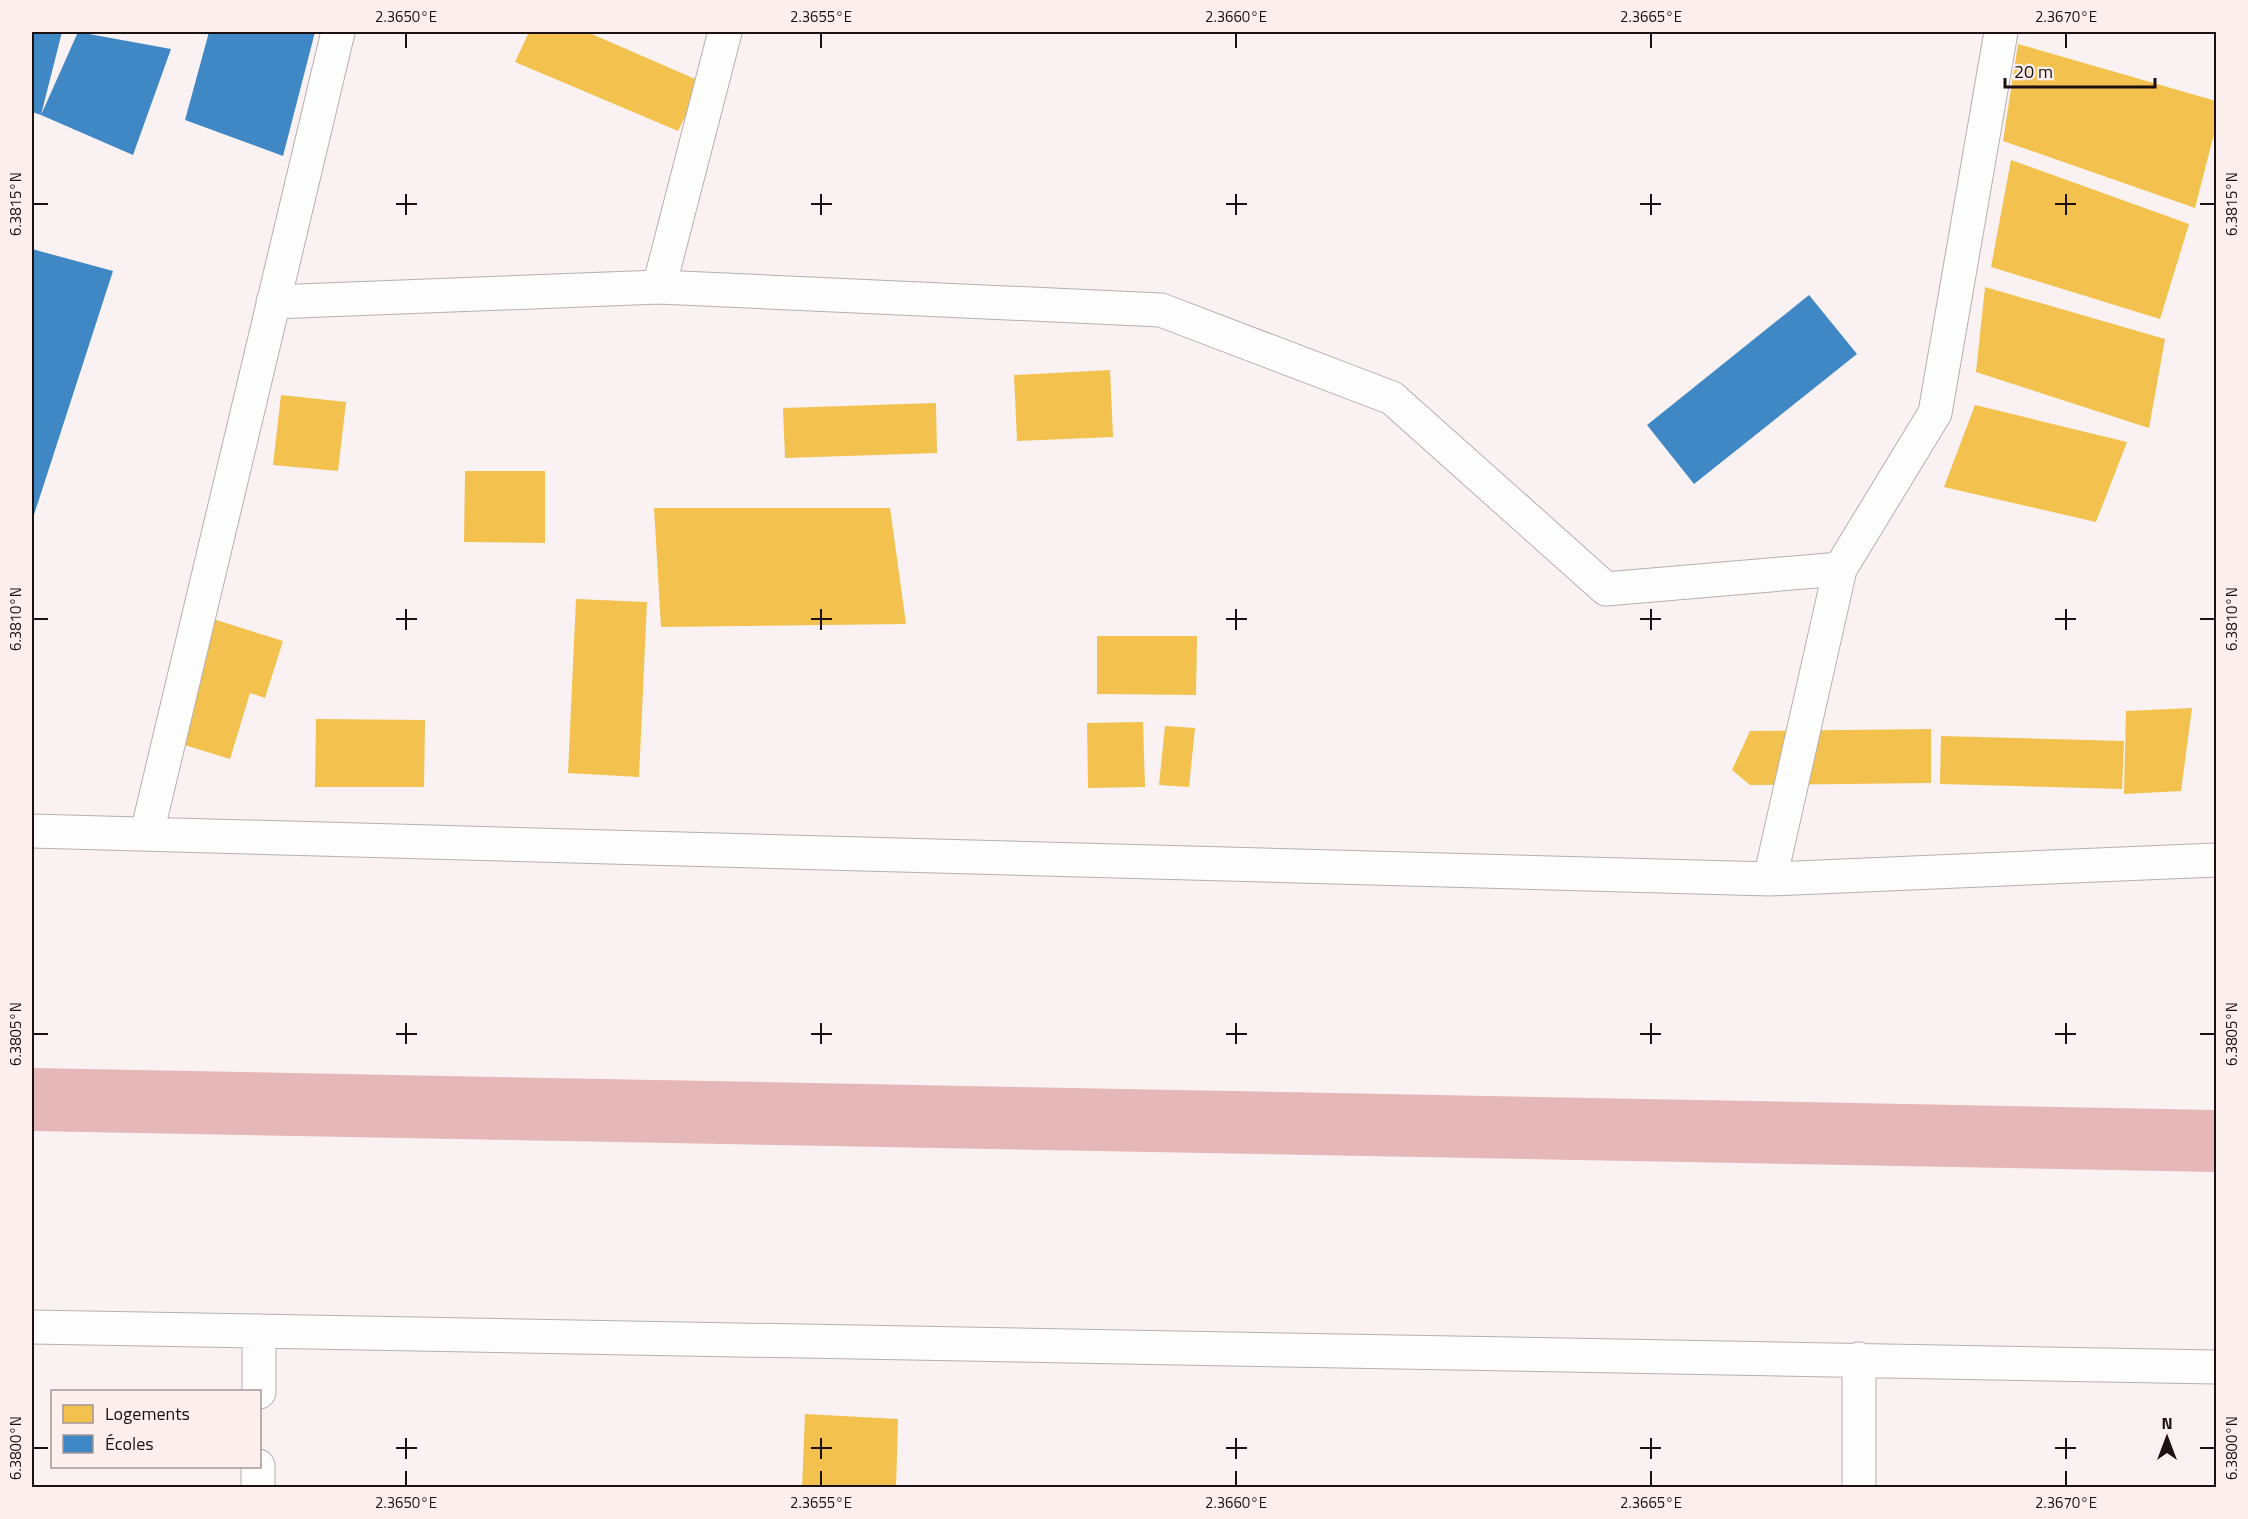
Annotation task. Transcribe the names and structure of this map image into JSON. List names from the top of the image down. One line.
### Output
{"legend":["Logements","Écoles"],"scale_bar":"20 m","north":"top","coordinates":["2.3650°E","2.3655°E","2.3660°E","2.3665°E","2.3670°E","6.3815°N","6.3810°N","6.3805°N","6.3800°N"]}
